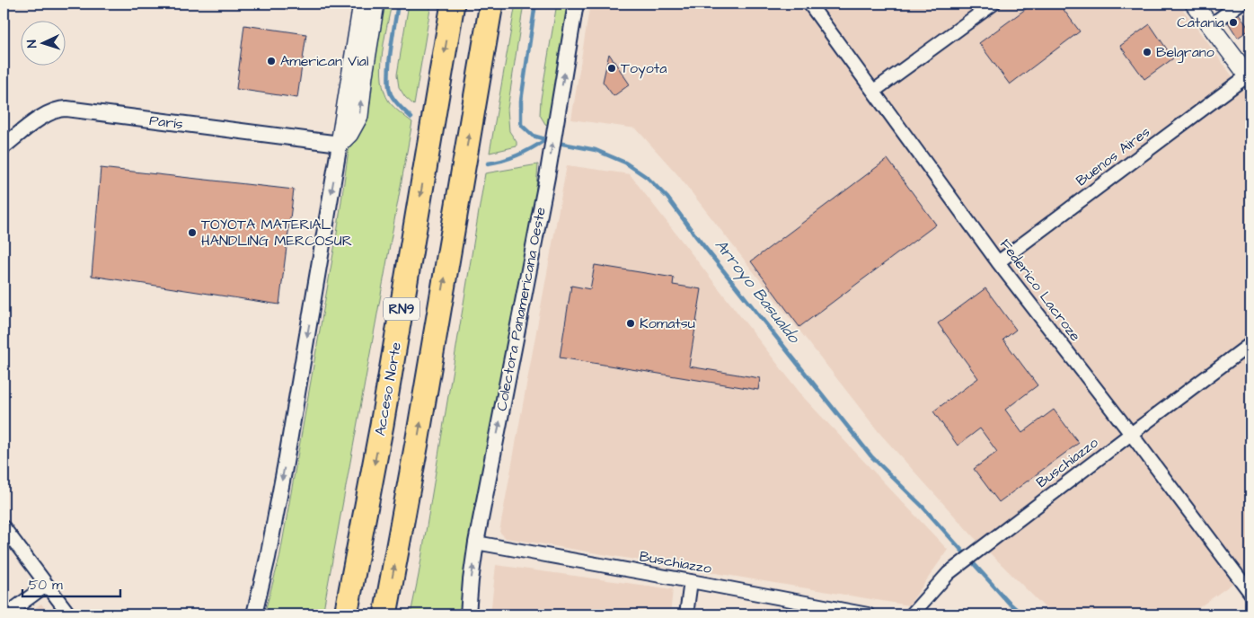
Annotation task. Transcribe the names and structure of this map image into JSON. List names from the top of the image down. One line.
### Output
{"streets":{"highway":["RN9","Acceso Norte"],"street":["París","Buenos Aires","Federico Lacroze","Colectora Panamericana Oeste","Buschiazzo"]},"crossings":[["Buenos Aires","Federico Lacroze"],["Federico Lacroze","Buschiazzo"],["Colectora Panamericana Oeste","Buschiazzo"]],"one_way":["Colectora Panamericana Oeste"],"water":["Arroyo Basualdo"],"places":["Catania","Belgrano","American Vial","Toyota","TOYOTA MATERIAL HANDLING MERCOSUR","Komatsu"],"scale_bar":"50 m","north":"left"}
